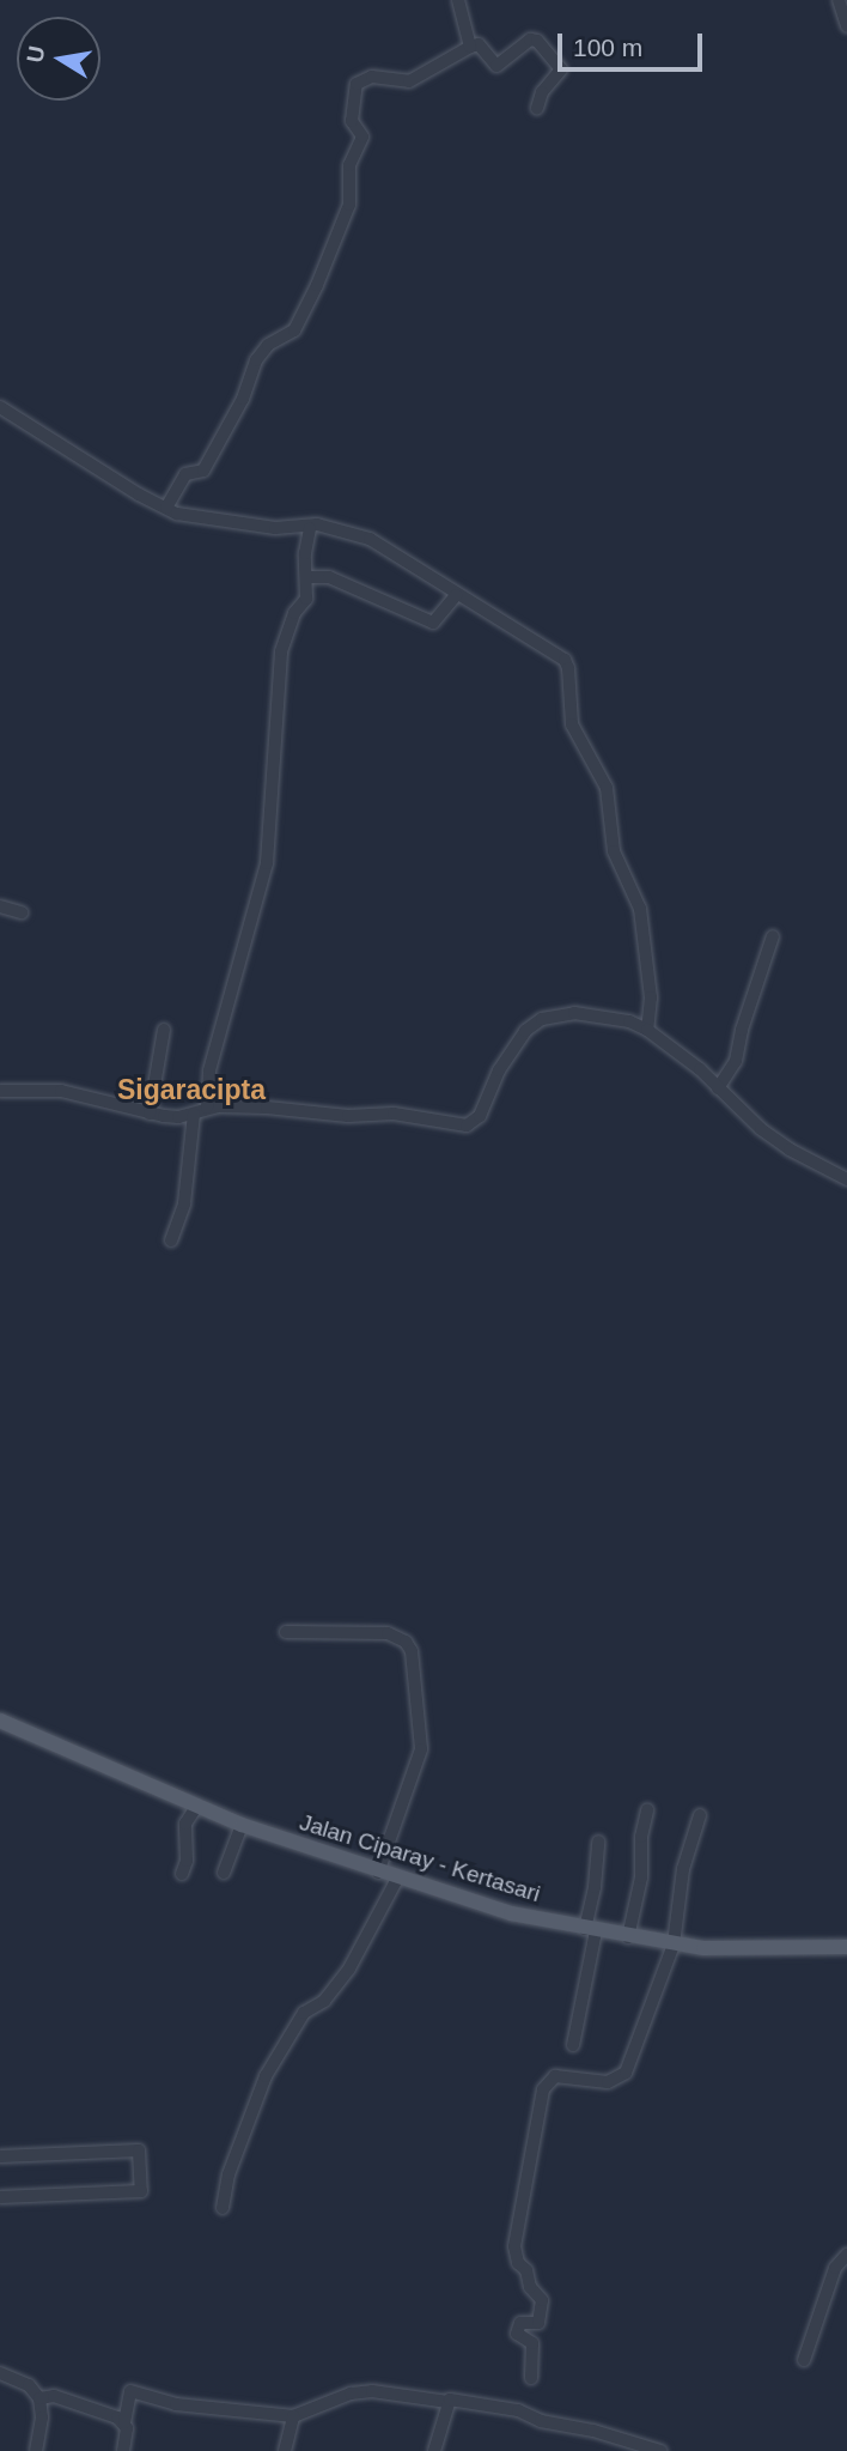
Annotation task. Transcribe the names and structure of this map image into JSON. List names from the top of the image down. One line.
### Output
{"streets":{"main road":["Jalan Ciparay - Kertasari"]},"districts":["Sigaracipta"],"scale_bar":"100 m","north":"left"}
